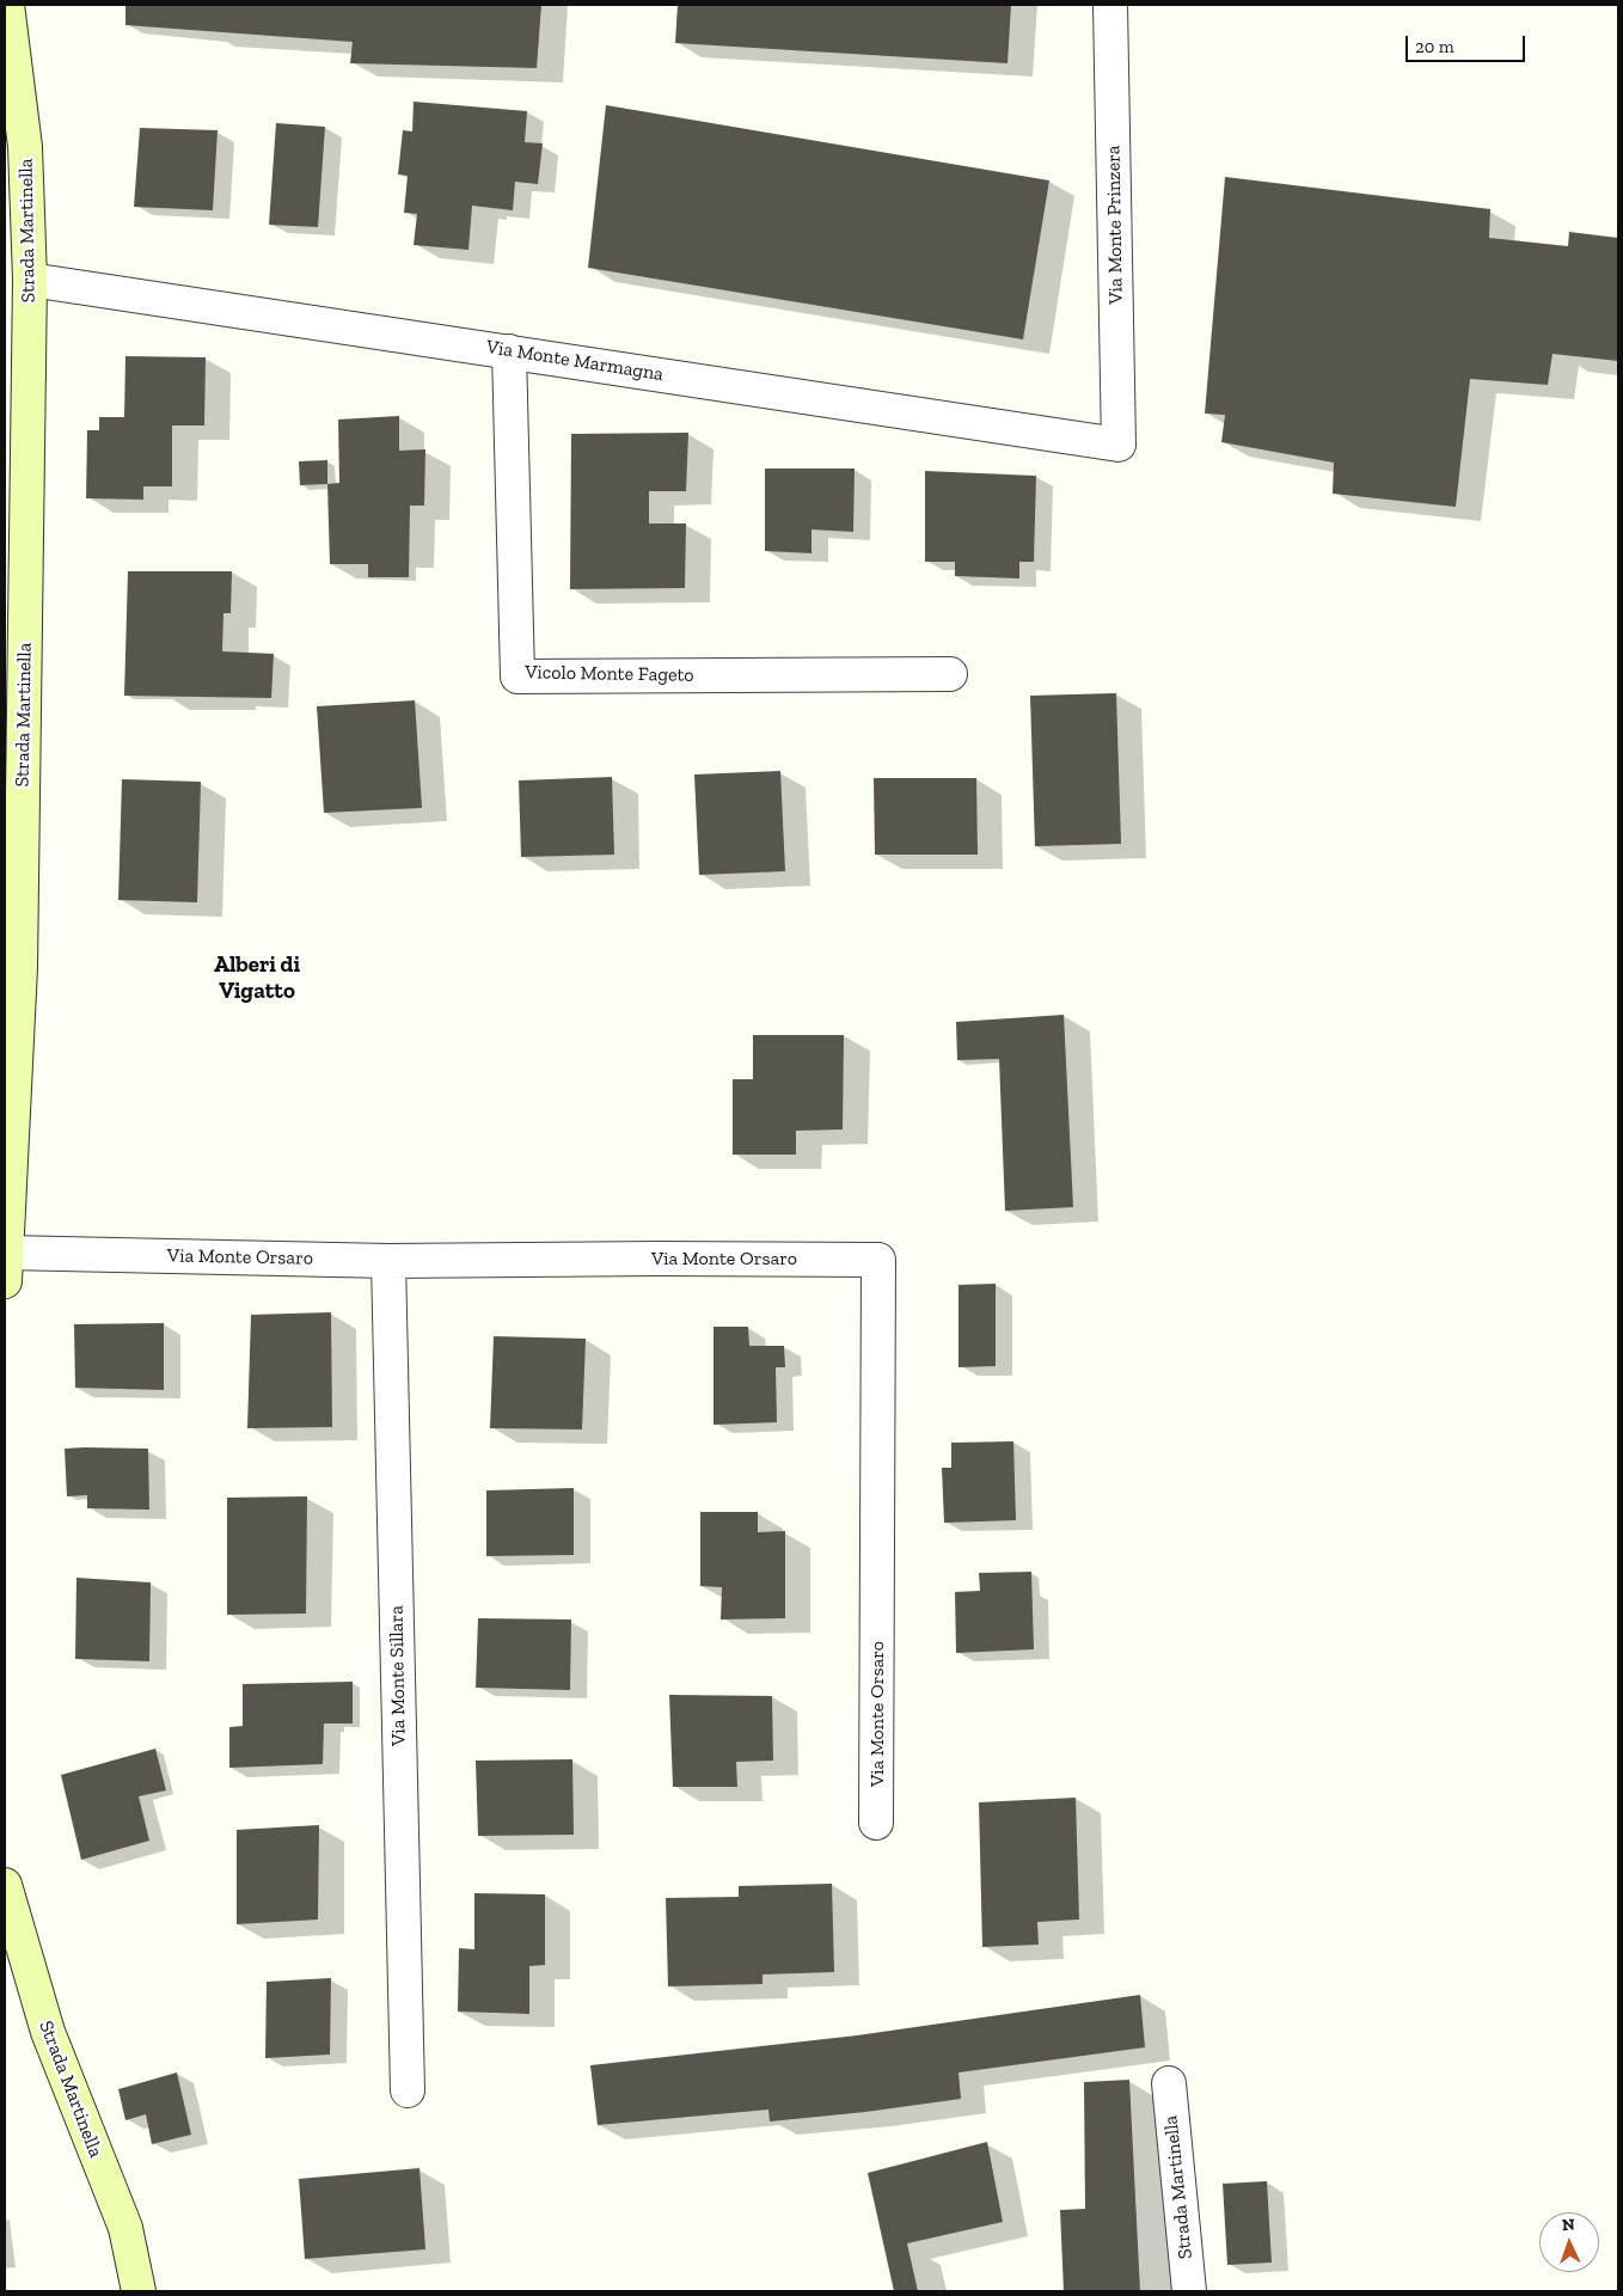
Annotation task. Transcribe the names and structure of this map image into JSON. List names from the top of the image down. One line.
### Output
{"streets":{"street":["Via Monte Prinzera","Strada Martinella","Via Monte Marmagna","Vicolo Monte Fageto","Via Monte Orsaro","Via Monte Sillara"]},"crossings":[["Via Monte Prinzera","Via Monte Marmagna"],["Strada Martinella","Via Monte Marmagna"],["Strada Martinella","Via Monte Orsaro"],["Via Monte Marmagna","Vicolo Monte Fageto"],["Via Monte Orsaro","Via Monte Sillara"]],"districts":["Alberi di Vigatto"],"scale_bar":"20 m","north":"top"}
